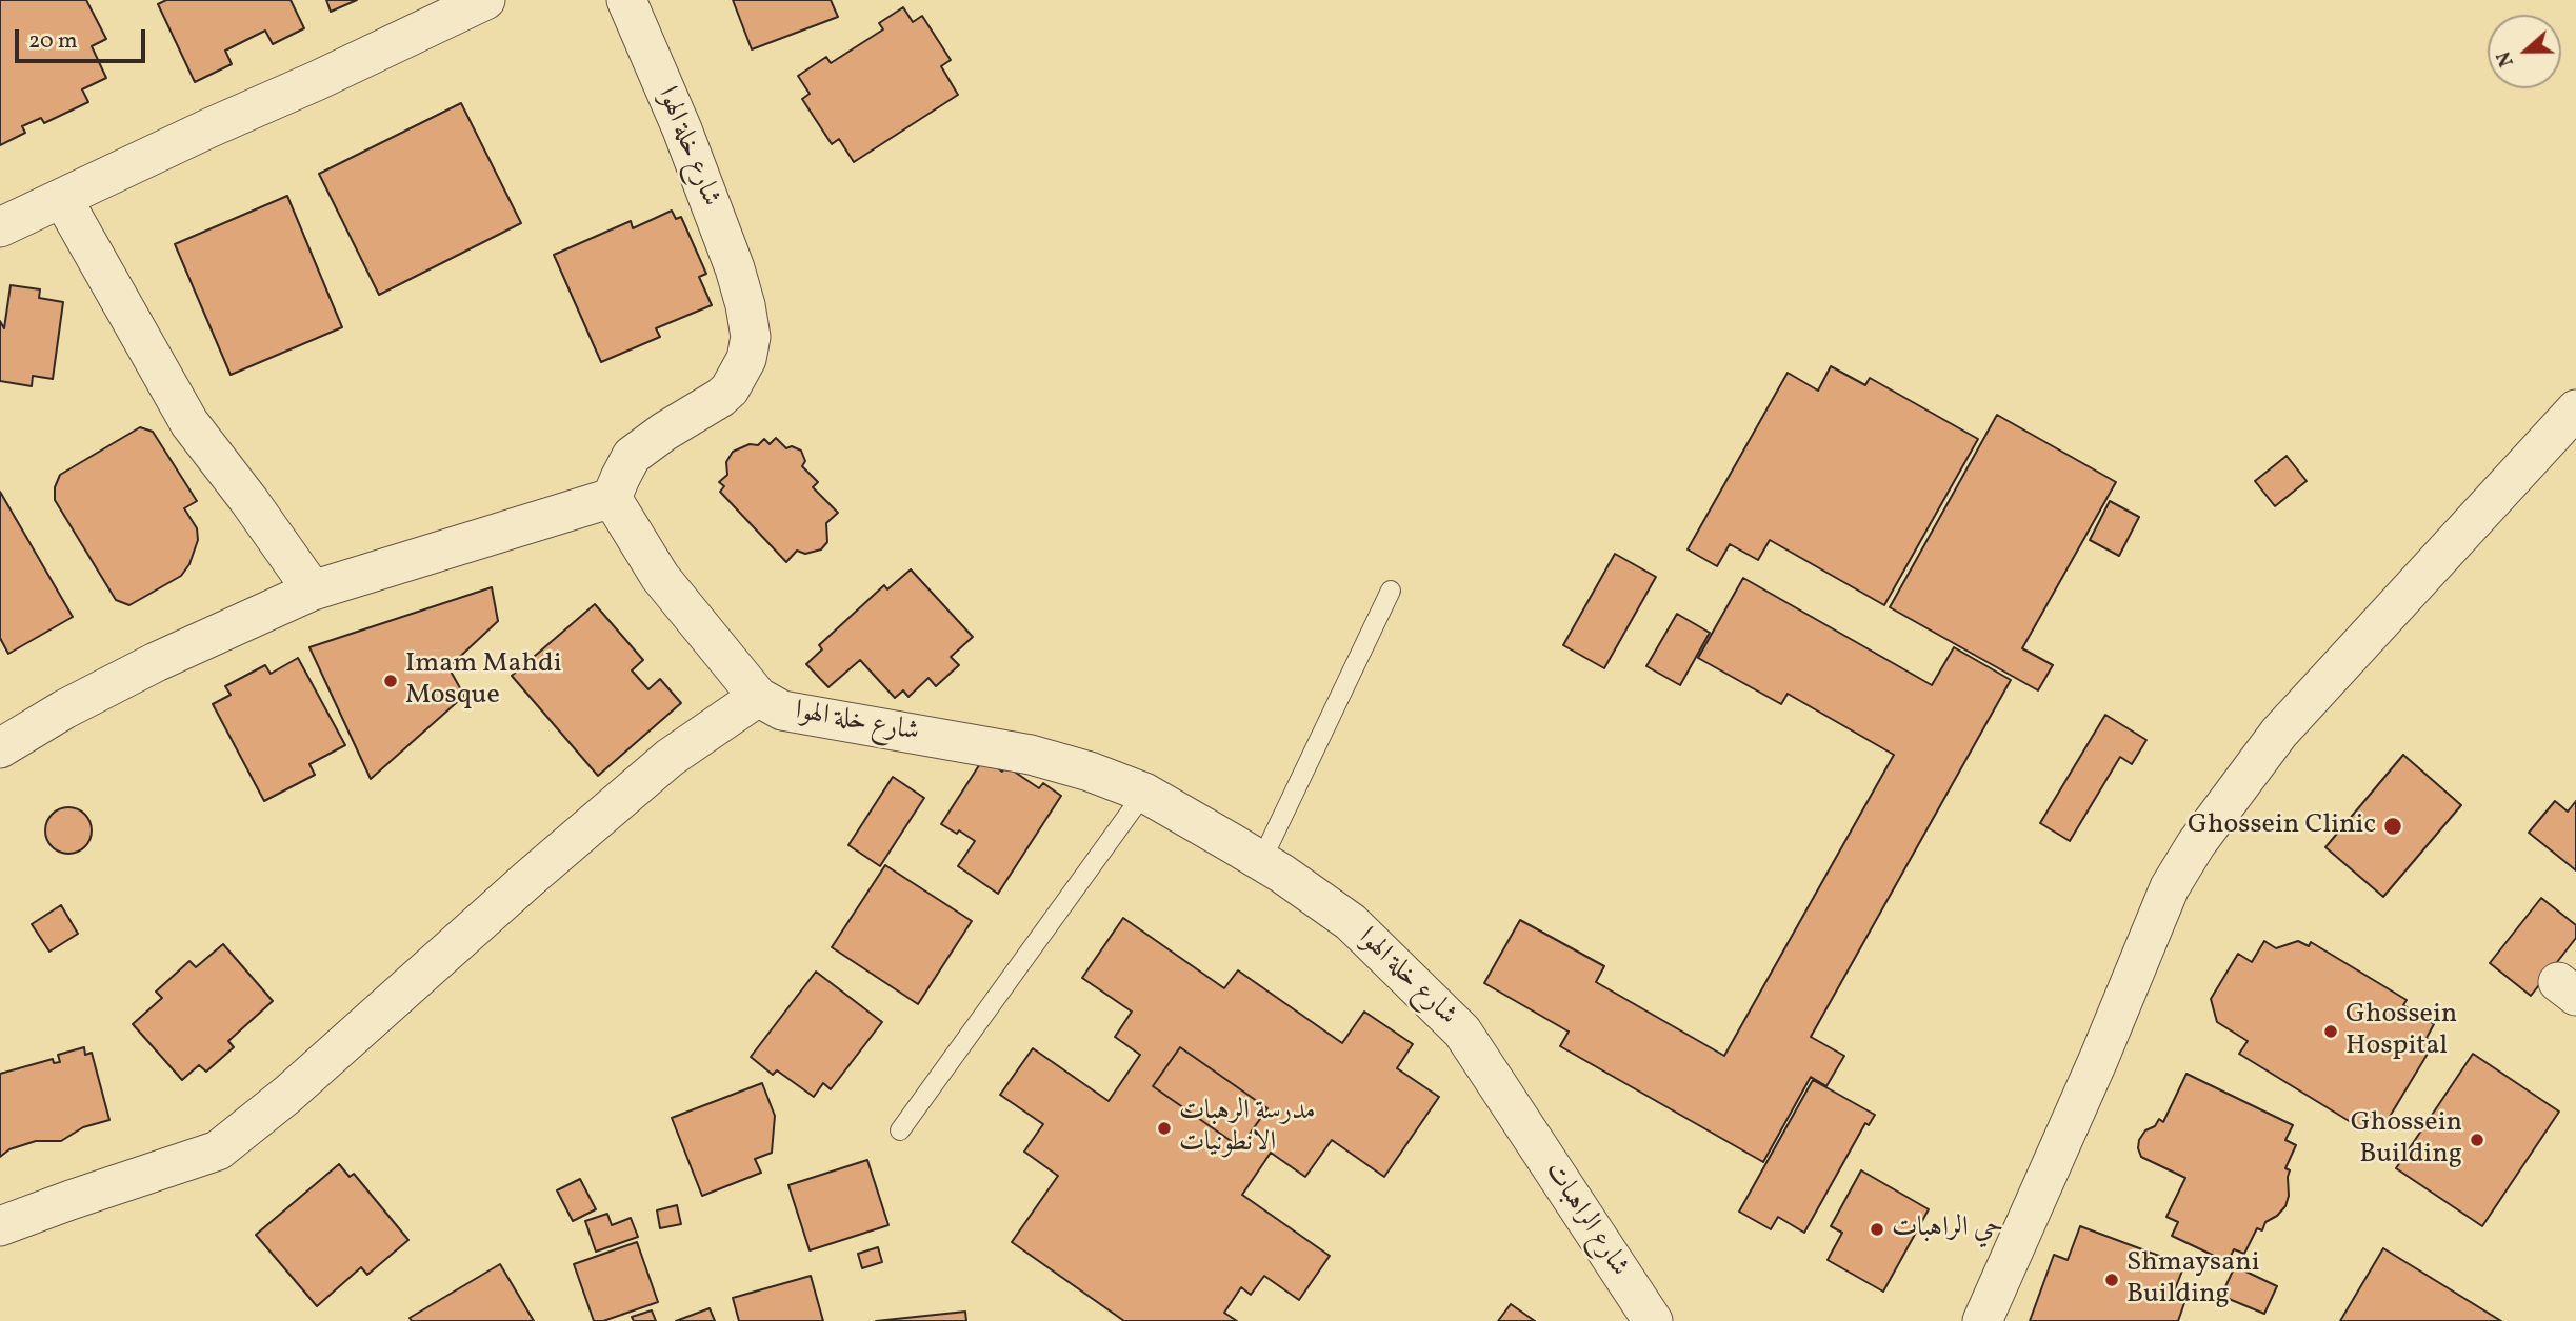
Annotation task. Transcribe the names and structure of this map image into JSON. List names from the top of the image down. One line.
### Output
{"streets":{"street":["شارع خلة الهوا","شارع الراهبات"]},"crossings":[["شارع خلة الهوا","شارع الراهبات"]],"places":["Imam Mahdi Mosque","Ghossein Clinic","Ghossein Hospital","مدرسة الرهبات الانطونيات","Ghossein Building","حي الراهبات","Shmaysani Building"],"scale_bar":"20 m","north":"left"}
